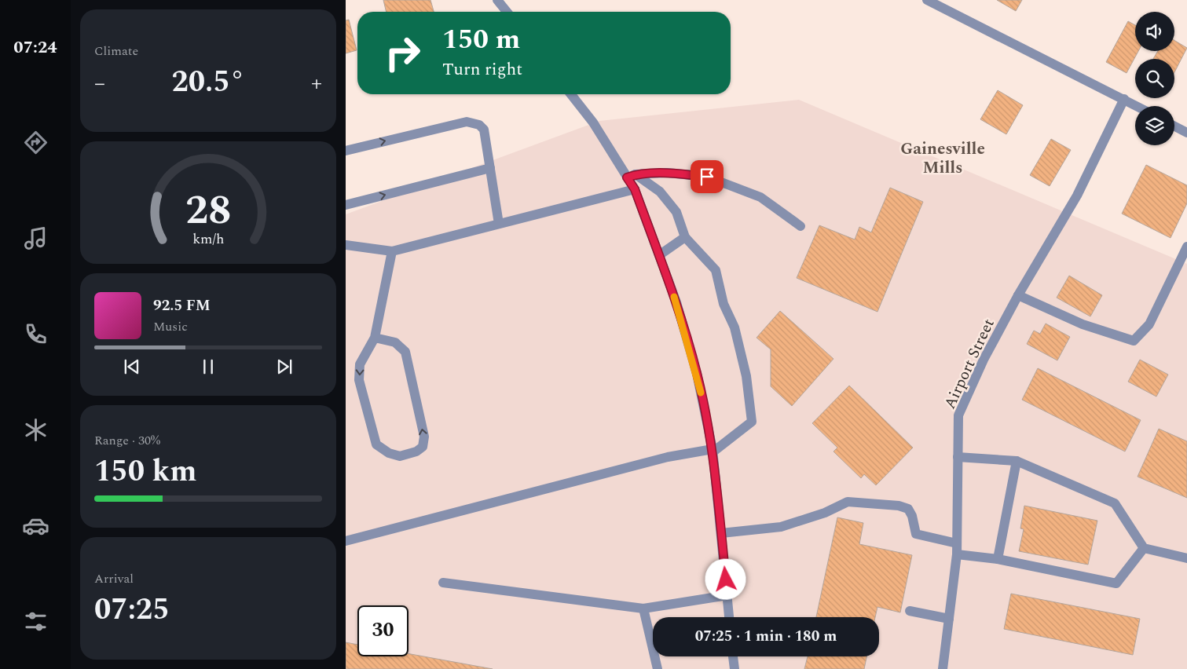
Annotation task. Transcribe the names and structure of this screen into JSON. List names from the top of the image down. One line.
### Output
{"streets":{"street":["Airport Street"]},"districts":["Gainesville Mills"],"page":{"tabs":"07:24","tile":["Climate",["Range · 30%","150 km"],["Arrival","07:25"]],"turn":["150 m","Turn right"],"heat":["−","20.5°","+"],"song":["92.5 FM","Music"],"limit":"30","trip":"07:25 · 1 min · 180 m","gauge":["28","km/h"]}}
